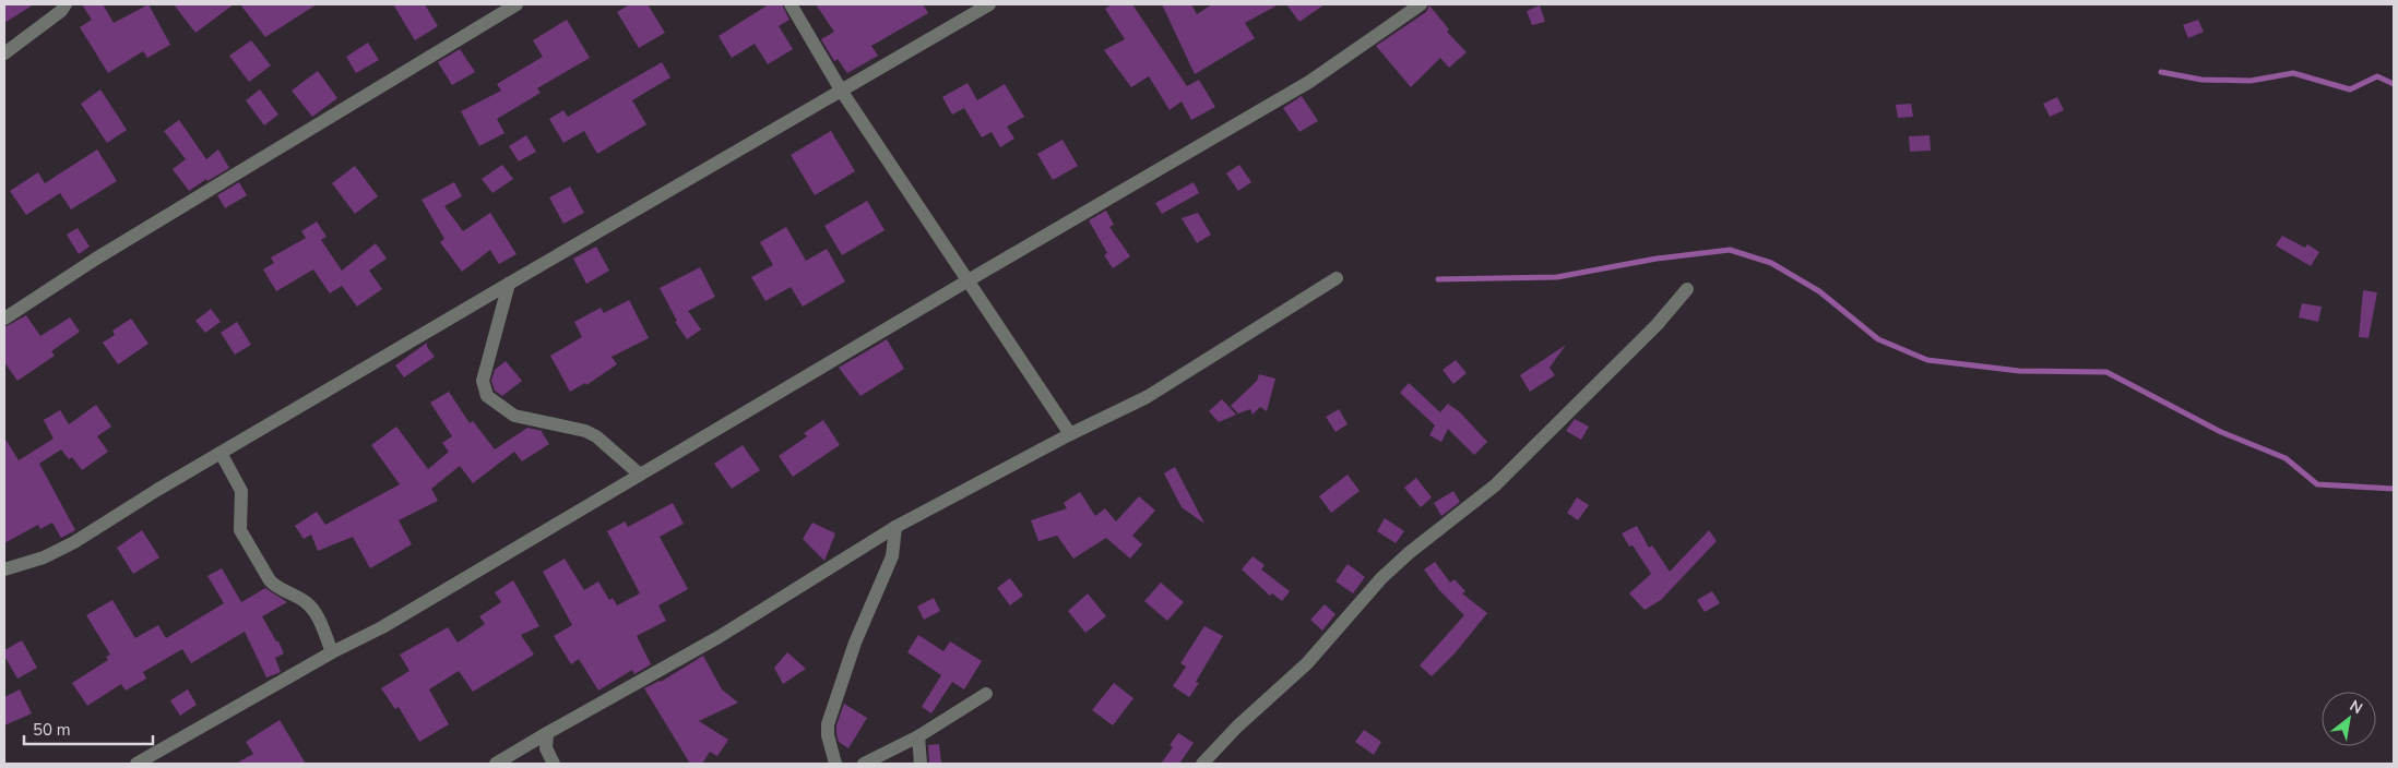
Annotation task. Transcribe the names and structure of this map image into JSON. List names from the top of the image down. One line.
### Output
{"scale_bar":"50 m","north":"top right"}
